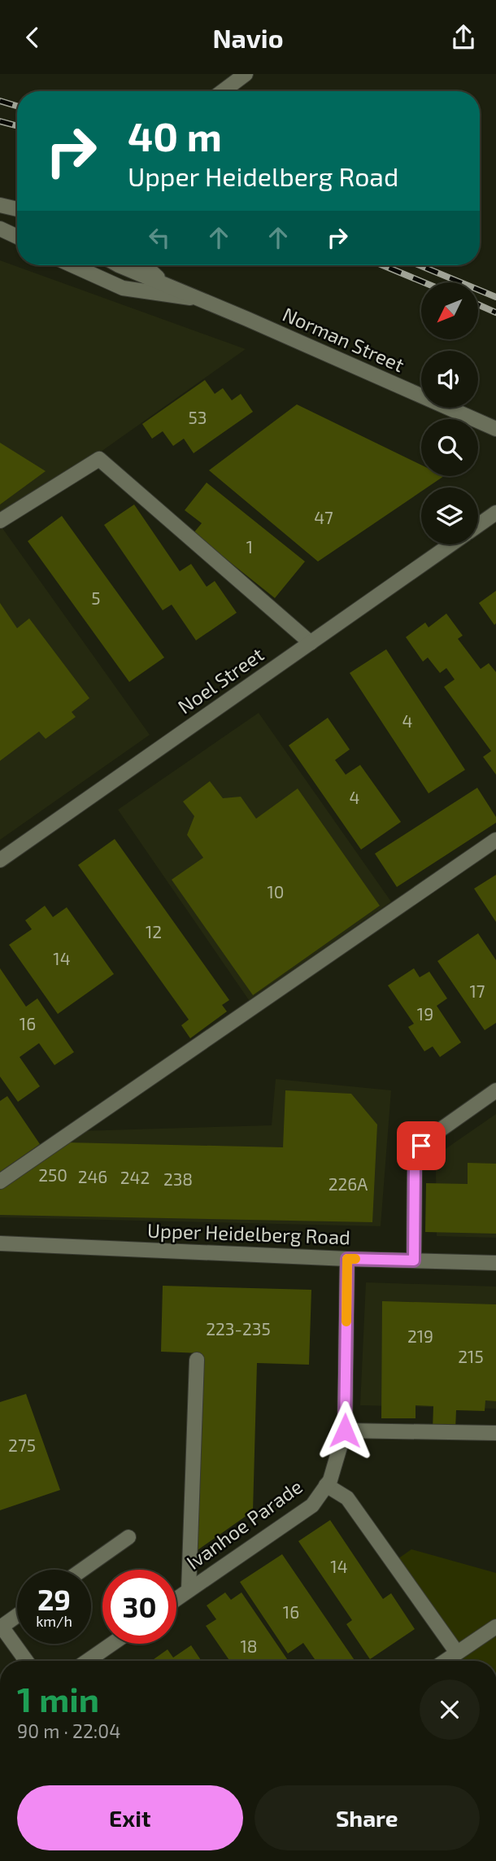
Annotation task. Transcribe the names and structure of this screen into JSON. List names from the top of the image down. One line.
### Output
{"streets":{"street":["Norman Street","Noel Street","Upper Heidelberg Road","Ivanhoe Parade"]},"crossings":[["Upper Heidelberg Road","Ivanhoe Parade"]],"house_numbers":["53","47","1","5","4","4","10","12","14","17","19","16","250","246","242","238","226A","223-235","219","215","275","14","16","18"],"north":"bottom left","page":{"header":"Navio","turn":["40 m","Upper Heidelberg Road"],"speed":"29 km/h","limit":"30","heading":["1 min","90 m · 22:04"],"buttons":["Exit","Share"]}}
